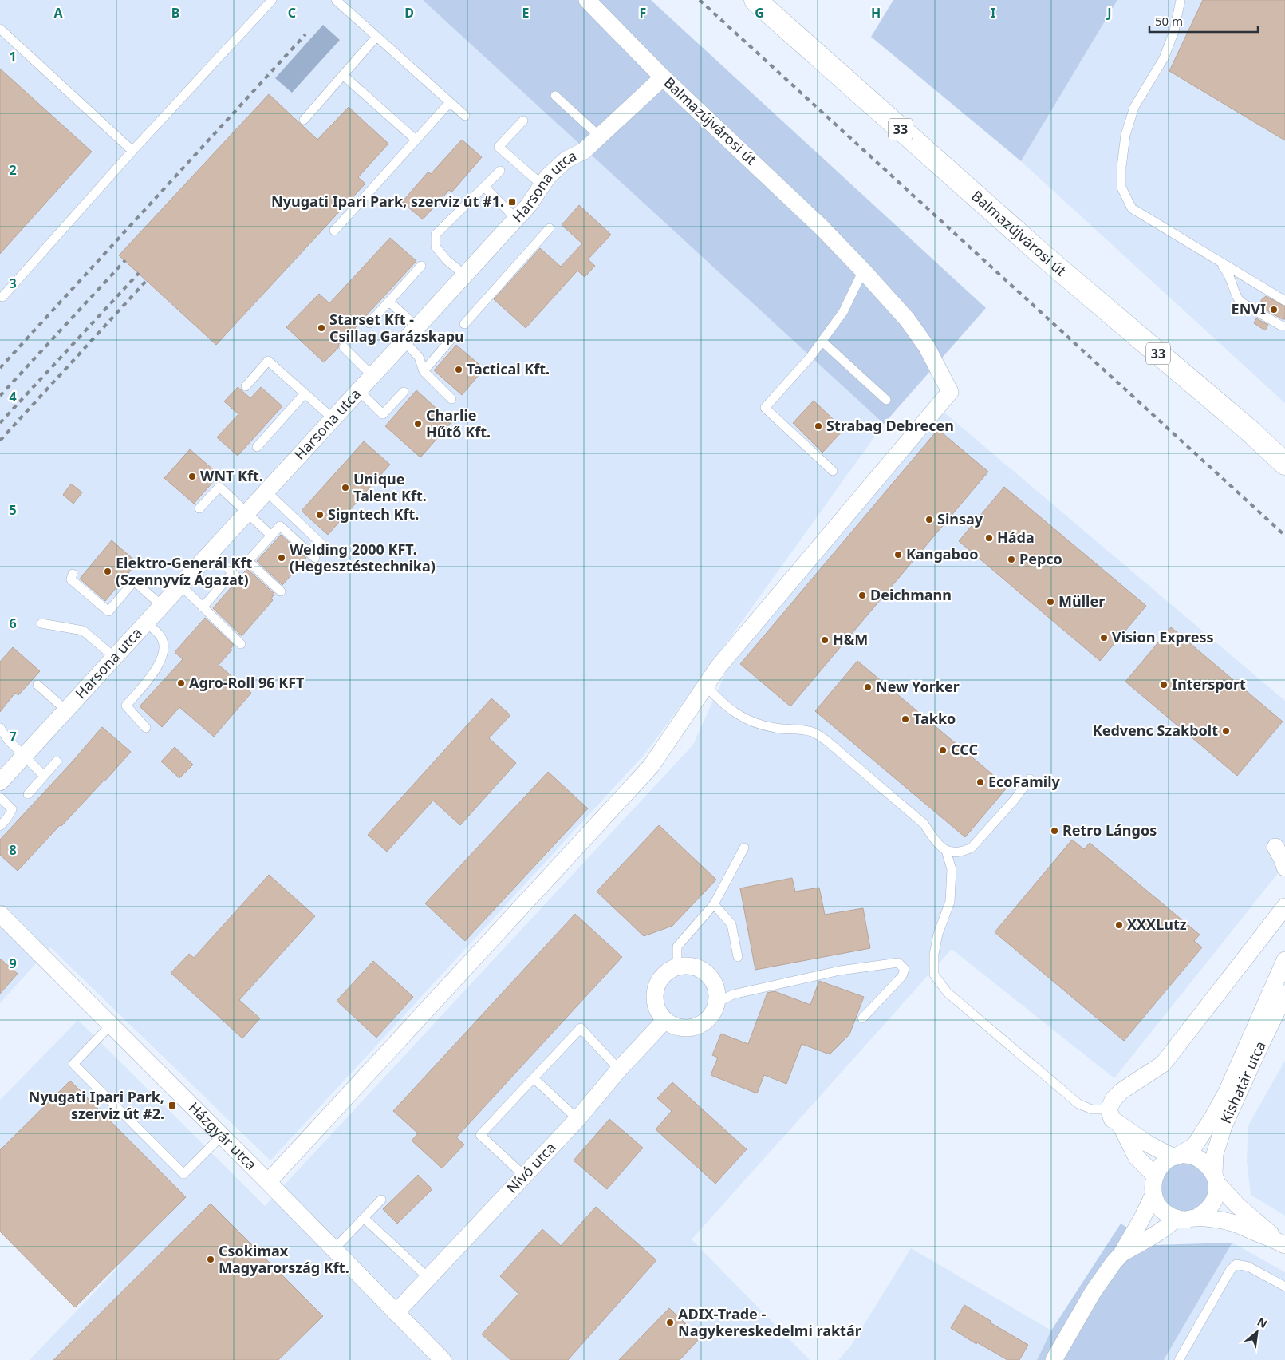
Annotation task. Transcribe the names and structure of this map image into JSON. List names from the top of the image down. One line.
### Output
{"streets":{"main road":["Balmazújvárosi út","33"],"street":["Harsona utca","Kishatár utca","Házgyár utca","Nívó utca"]},"crossings":[["Balmazújvárosi út","Harsona utca"],["Házgyár utca","Nívó utca"]],"places":{"transit":["Nyugati Ipari Park, szerviz út #1.","Nyugati Ipari Park, szerviz út #2."],"other":["ENVI","Starset Kft - Csillag Garázskapu","Tactical Kft.","Charlie Hűtő Kft.","Strabag Debrecen","WNT Kft.","Unique Talent Kft.","Signtech Kft.","Sinsay","Háda","Kangaboo","Welding 2000 KFT. (Hegesztéstechnika)","Pepco","Elektro-Generál Kft (Szennyvíz Ágazat)","Deichmann","Müller","Vision Express","H&M","Agro-Roll 96 KFT","Intersport","New Yorker","Takko","Kedvenc Szakbolt","CCC","EcoFamily","Retro Lángos","XXXLutz","Csokimax Magyarország Kft.","ADIX-Trade - Nagykereskedelmi raktár"]},"scale_bar":"50 m","north":"top right","grid":{"columns":["A","B","C","D","E","F","G","H","I","J"],"rows":["1","2","3","4","5","6","7","8","9"]}}
